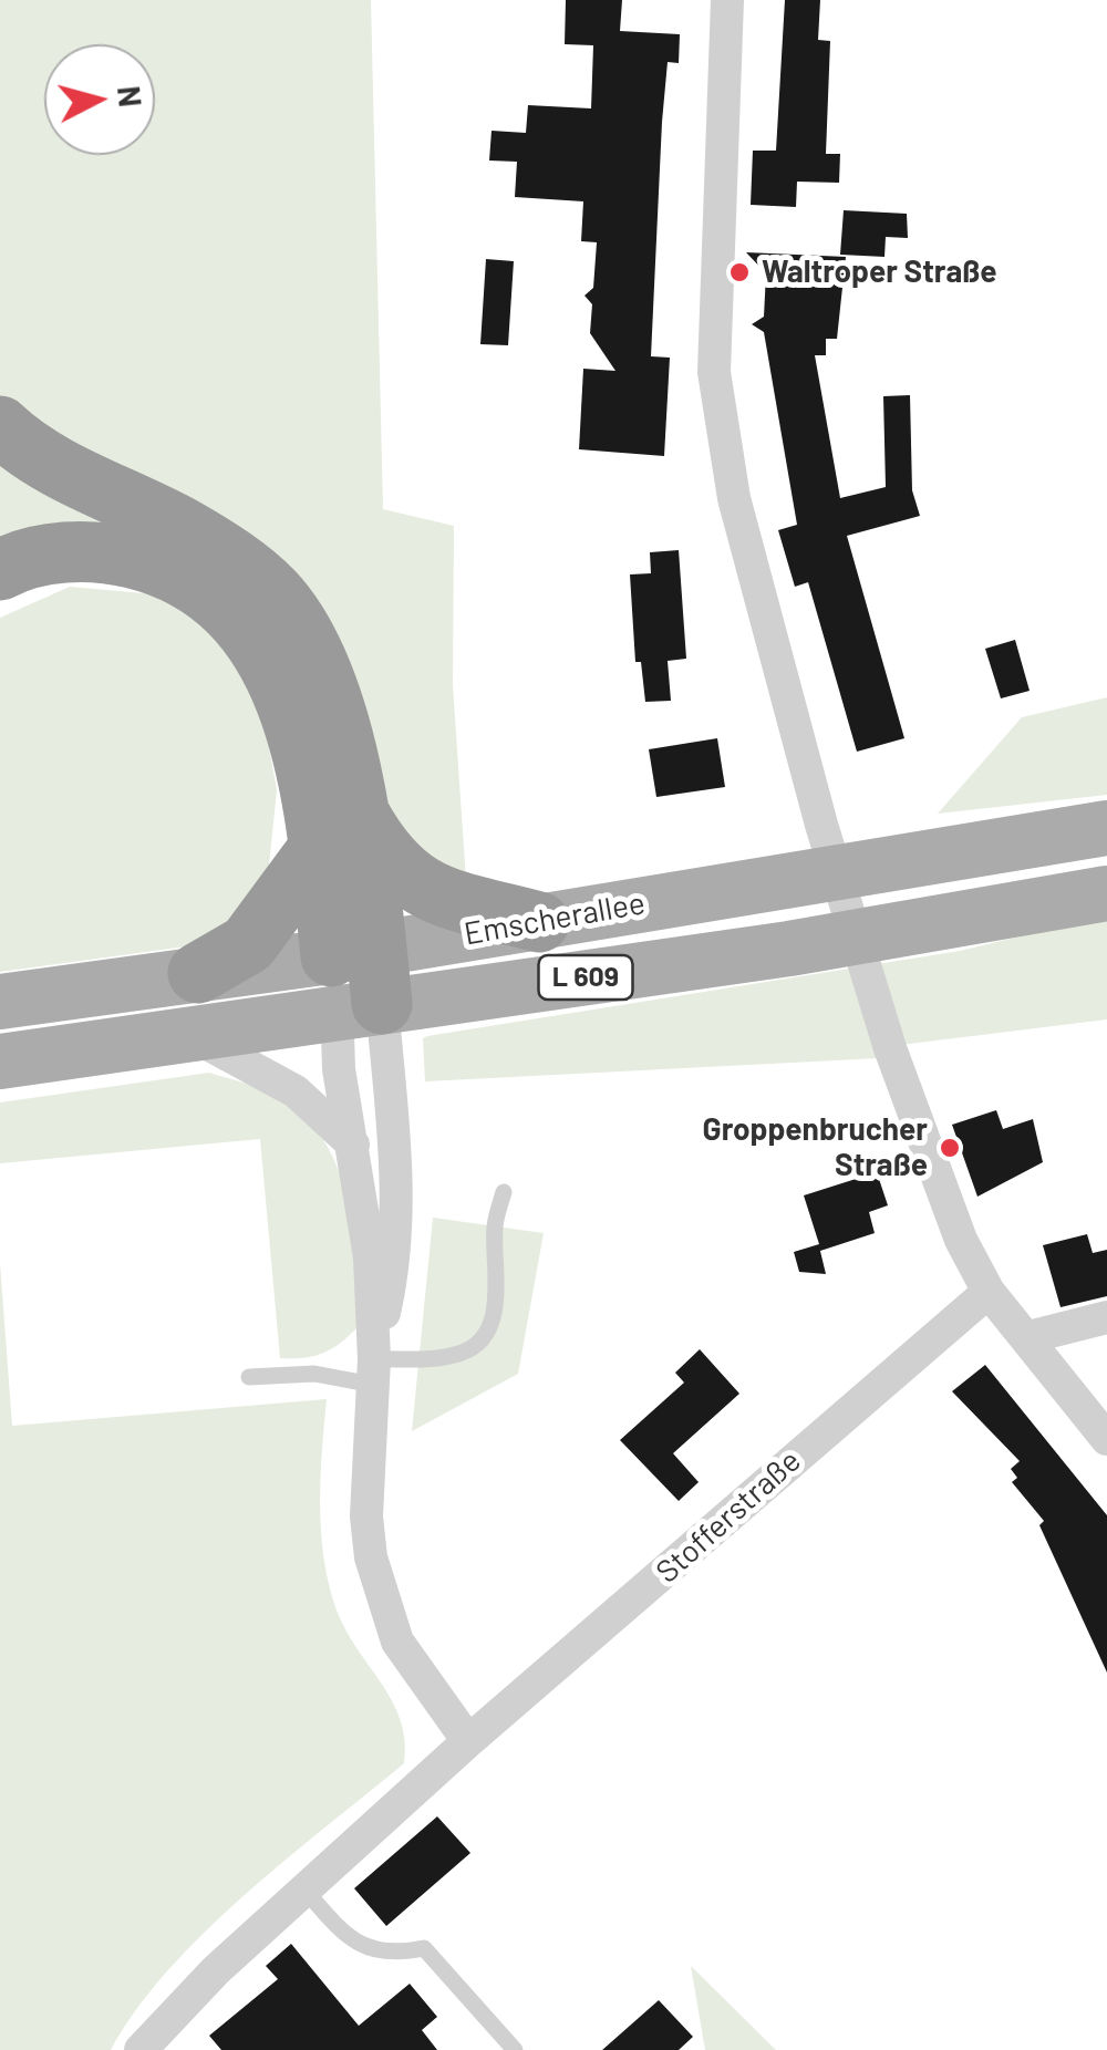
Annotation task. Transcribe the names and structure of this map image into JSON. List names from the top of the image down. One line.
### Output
{"streets":{"main road":["Emscherallee","L 609"],"street":["Stofferstraße"]},"places":["Waltroper Straße","Groppenbrucher Straße"],"north":"right"}
